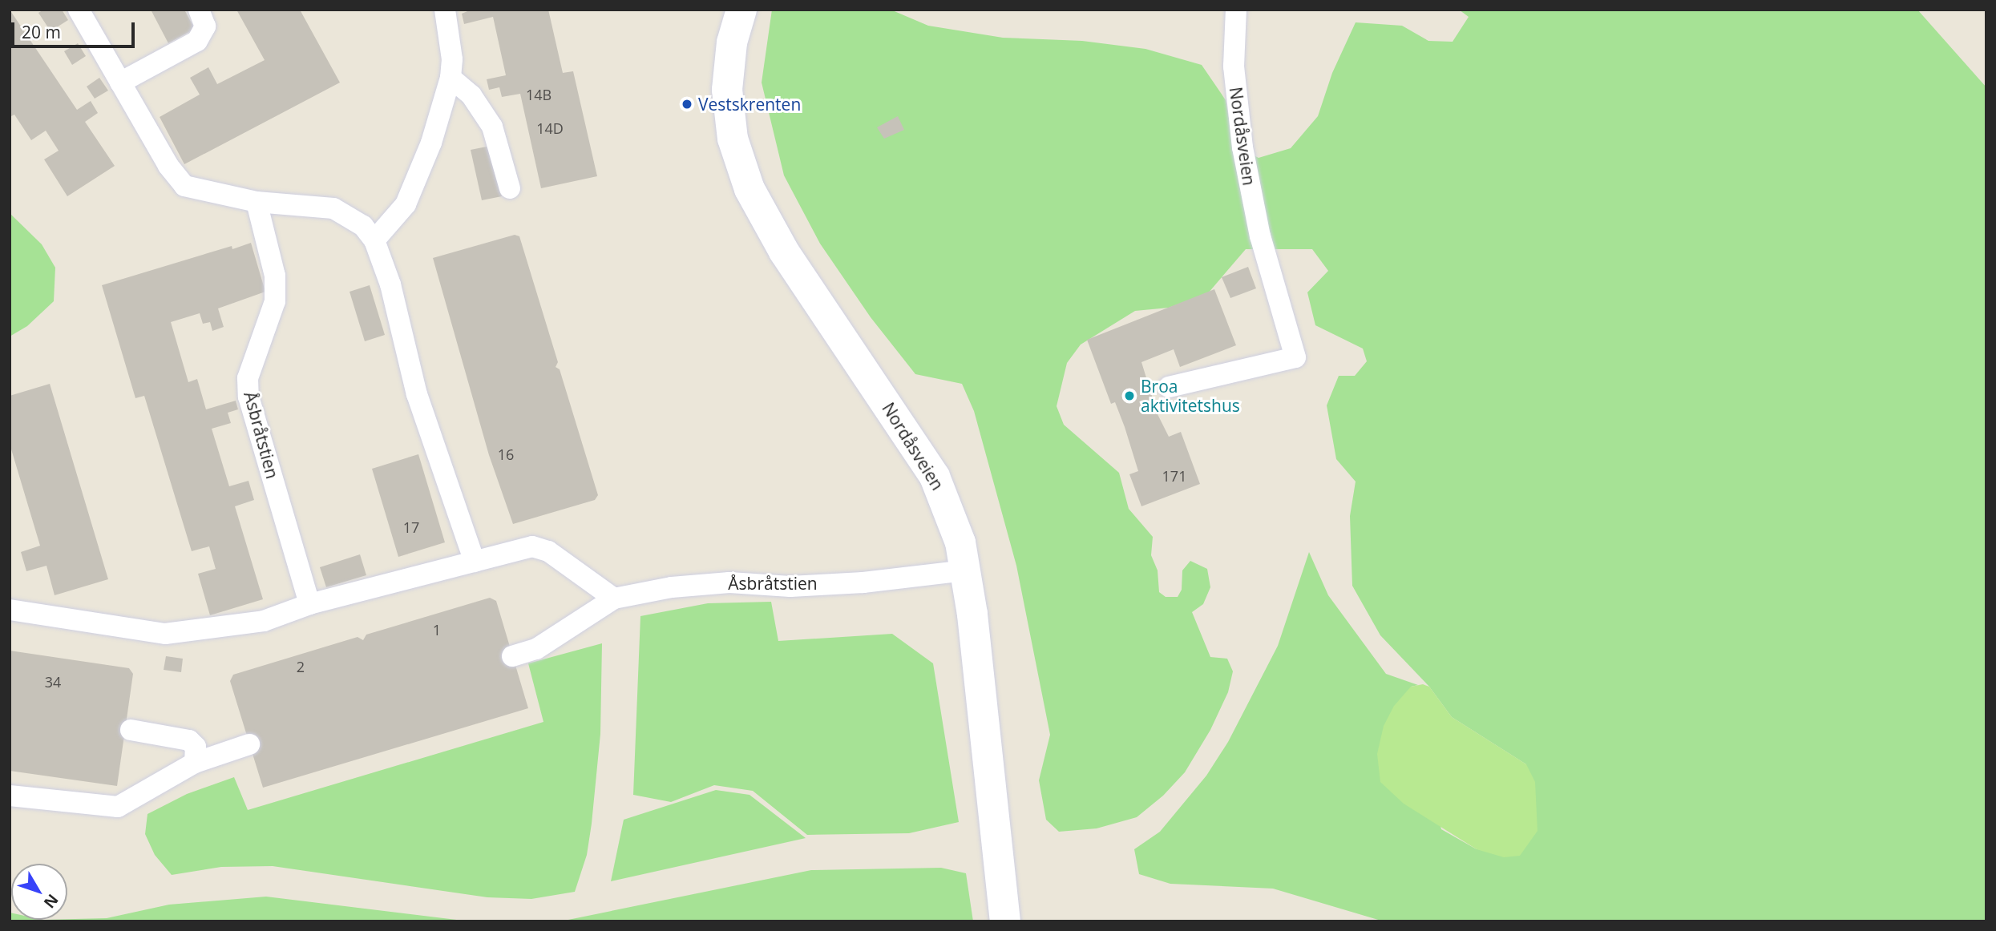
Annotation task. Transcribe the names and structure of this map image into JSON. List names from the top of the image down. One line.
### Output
{"streets":{"street":["Nordåsveien"],"lane":["Åsbråtstien"]},"crossings":[["Nordåsveien","Åsbråtstien"]],"places":["Vestskrenten","Broa aktivitetshus"],"house_numbers":["14B","14D","16","171","17","1","2","34"],"scale_bar":"20 m","north":"bottom right"}
